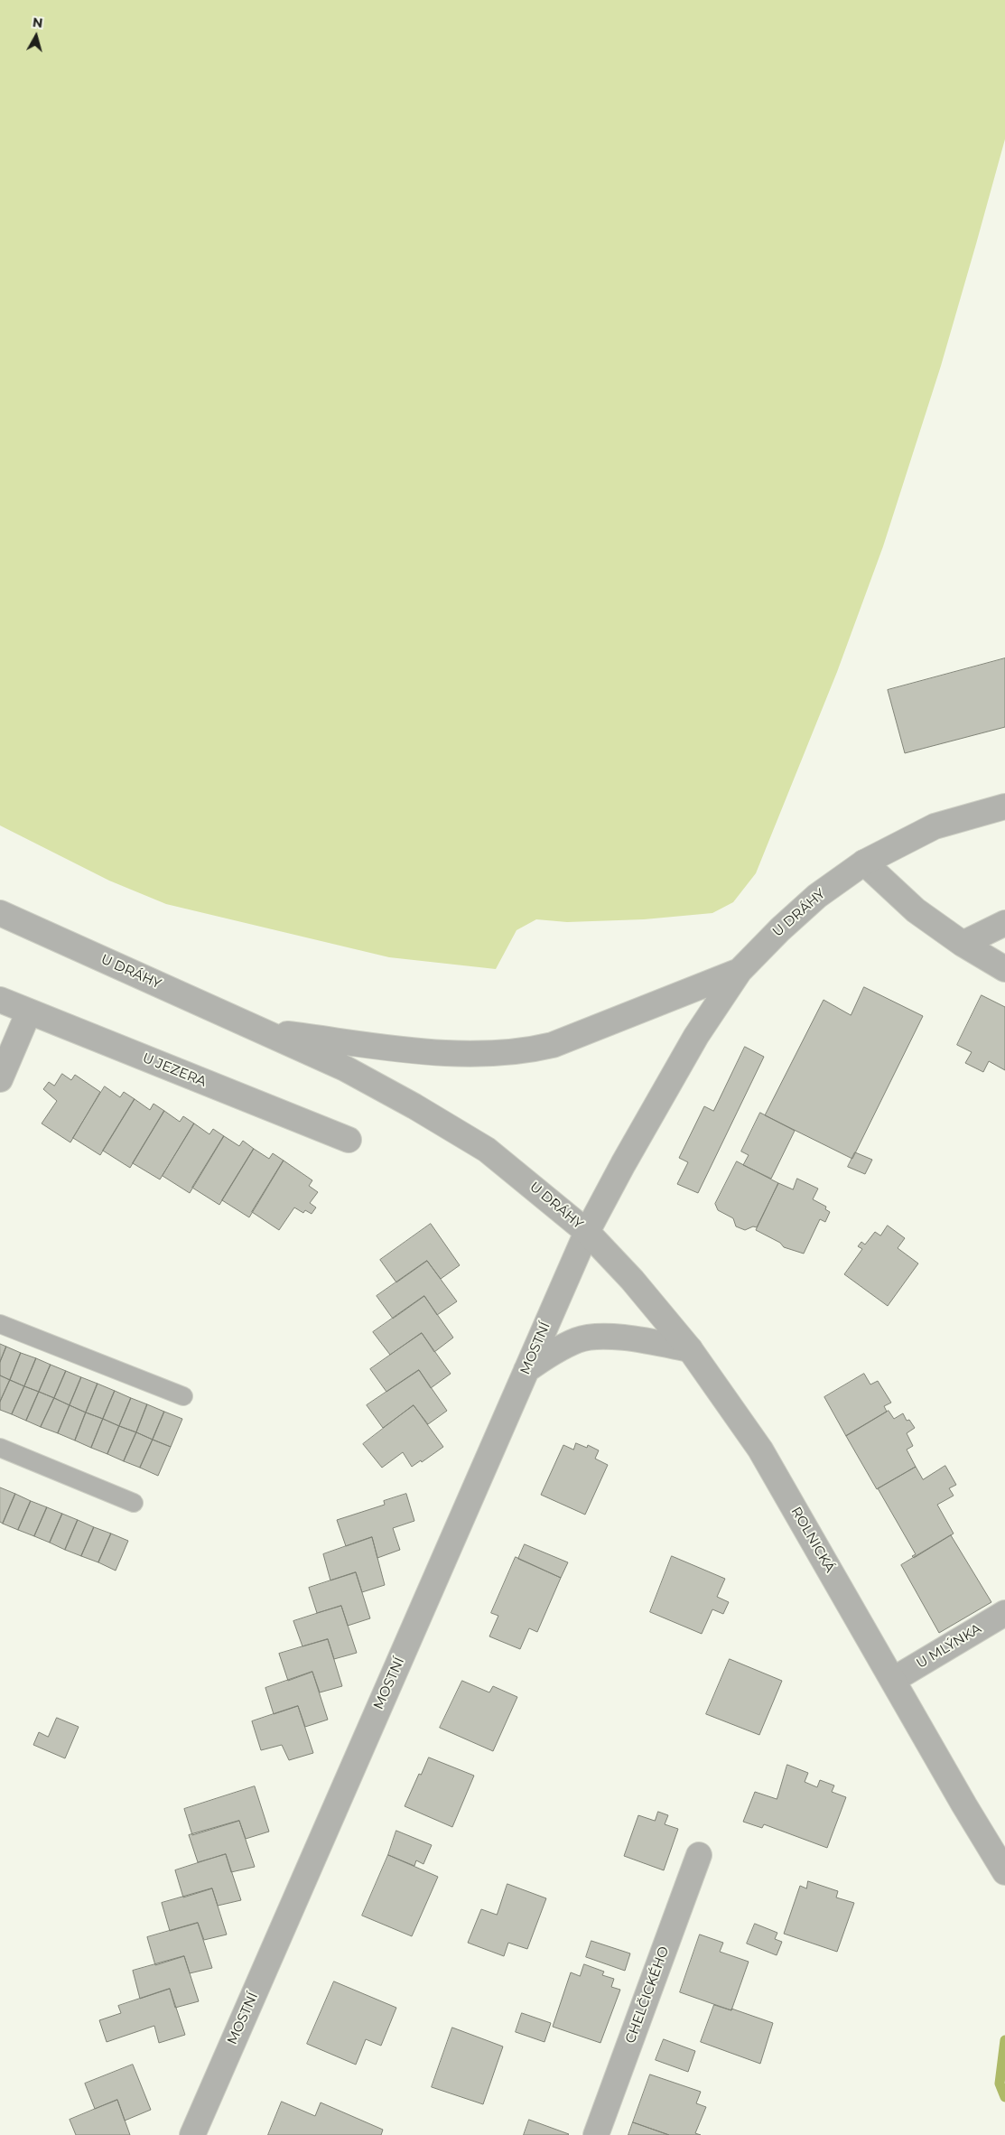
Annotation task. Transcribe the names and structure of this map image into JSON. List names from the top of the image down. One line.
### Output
{"streets":{"street":["U DRÁHY","U JEZERA","MOSTNÍ","ROLNICKÁ","U MLÝNKA","CHELČICKÉHO"]},"crossings":[["U DRÁHY","MOSTNÍ"],["U DRÁHY","ROLNICKÁ"],["MOSTNÍ","ROLNICKÁ"],["ROLNICKÁ","U MLÝNKA"]],"north":"top"}
